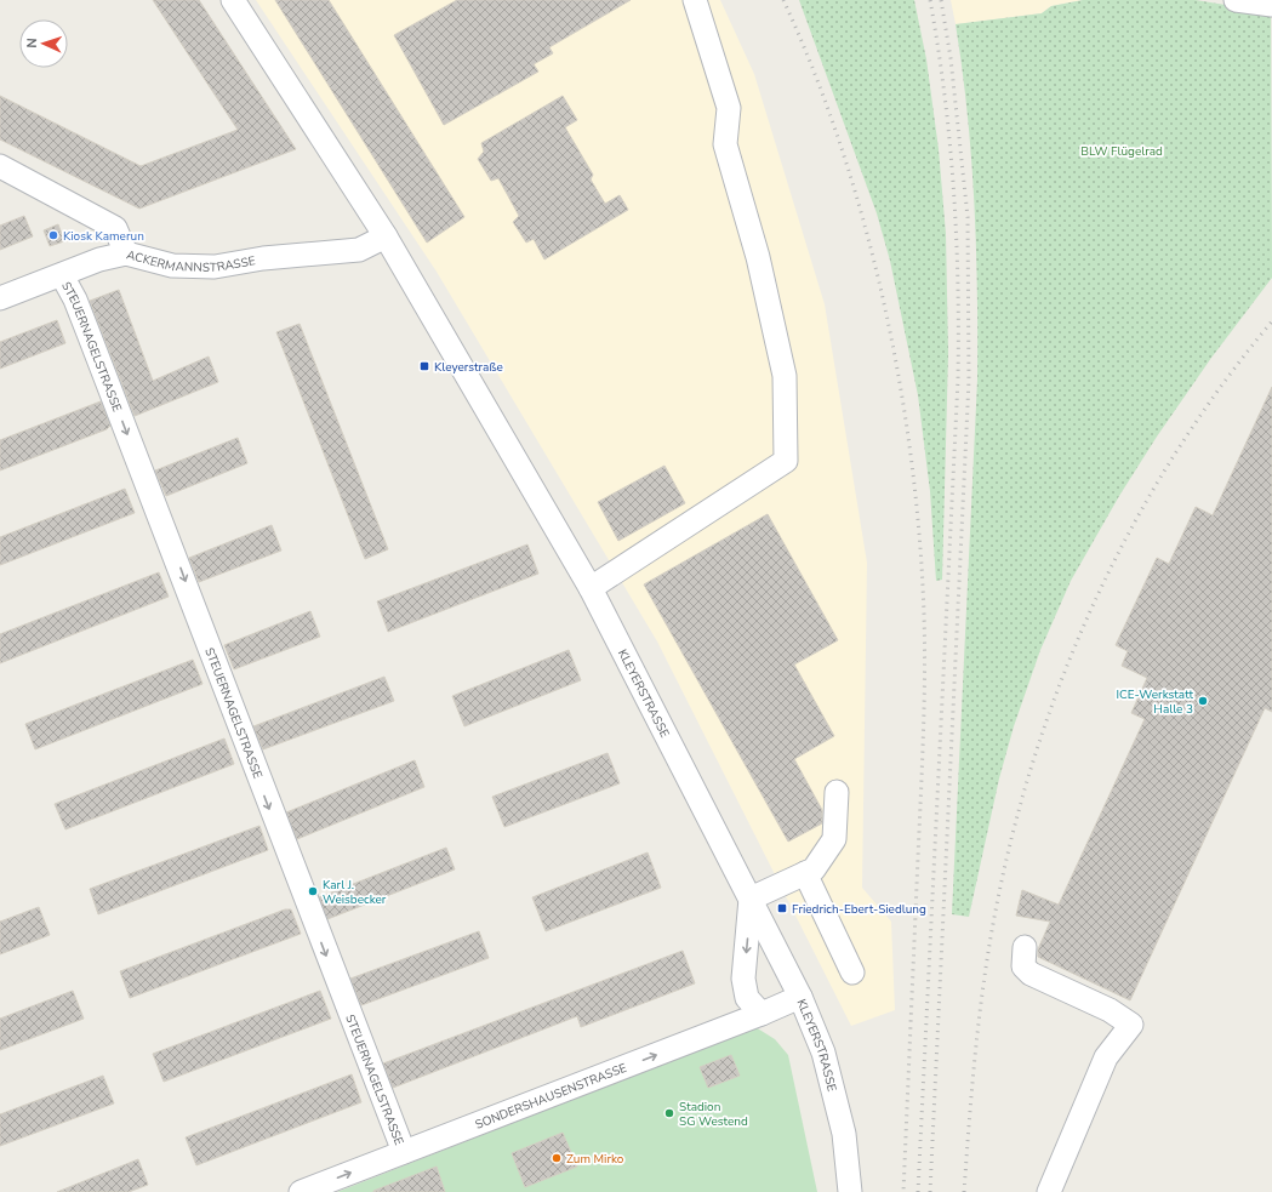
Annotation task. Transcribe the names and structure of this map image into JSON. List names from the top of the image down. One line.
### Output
{"streets":{"street":["ACKERMANNSTRASSE","STEUERNAGELSTRASSE","KLEYERSTRASSE","SONDERSHAUSENSTRASSE"]},"crossings":[["ACKERMANNSTRASSE","STEUERNAGELSTRASSE"],["ACKERMANNSTRASSE","KLEYERSTRASSE"],["STEUERNAGELSTRASSE","SONDERSHAUSENSTRASSE"],["KLEYERSTRASSE","SONDERSHAUSENSTRASSE"]],"one_way":["STEUERNAGELSTRASSE","SONDERSHAUSENSTRASSE"],"parks":["BLW Flügelrad"],"places":{"other":["Kiosk Kamerun","ICE-Werkstatt Halle 3","Karl J. Weisbecker","Stadion SG Westend","Zum Mirko"],"transit":["Kleyerstraße","Friedrich-Ebert-Siedlung"]},"north":"left"}
